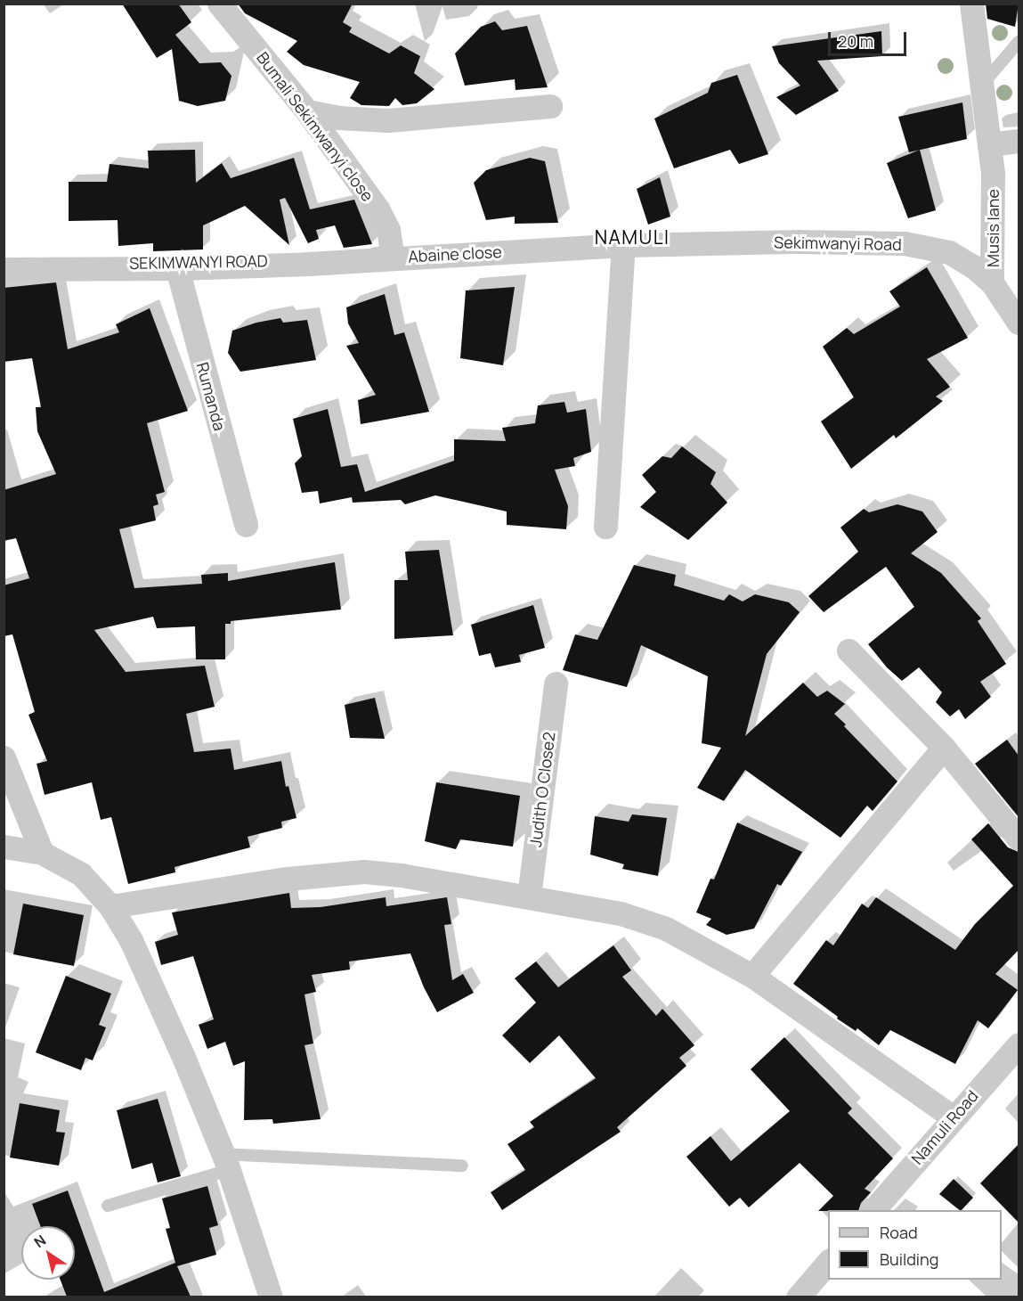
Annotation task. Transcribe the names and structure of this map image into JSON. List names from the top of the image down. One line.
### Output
{"streets":{"street":["Bumali Sekimwanyi close","Musis lane","Sekimwanyi Road","Abaine close","SEKIMWANYI ROAD","Rumanda","Judith O Close2","Namuli Road"]},"crossings":[["Bumali Sekimwanyi close","Abaine close"],["Bumali Sekimwanyi close","SEKIMWANYI ROAD"],["Musis lane","Sekimwanyi Road"],["Sekimwanyi Road","Abaine close"],["Abaine close","SEKIMWANYI ROAD"],["Abaine close","Rumanda"]],"districts":["NAMULI"],"legend":["Road","Building"],"scale_bar":"20 m","north":"top left"}
